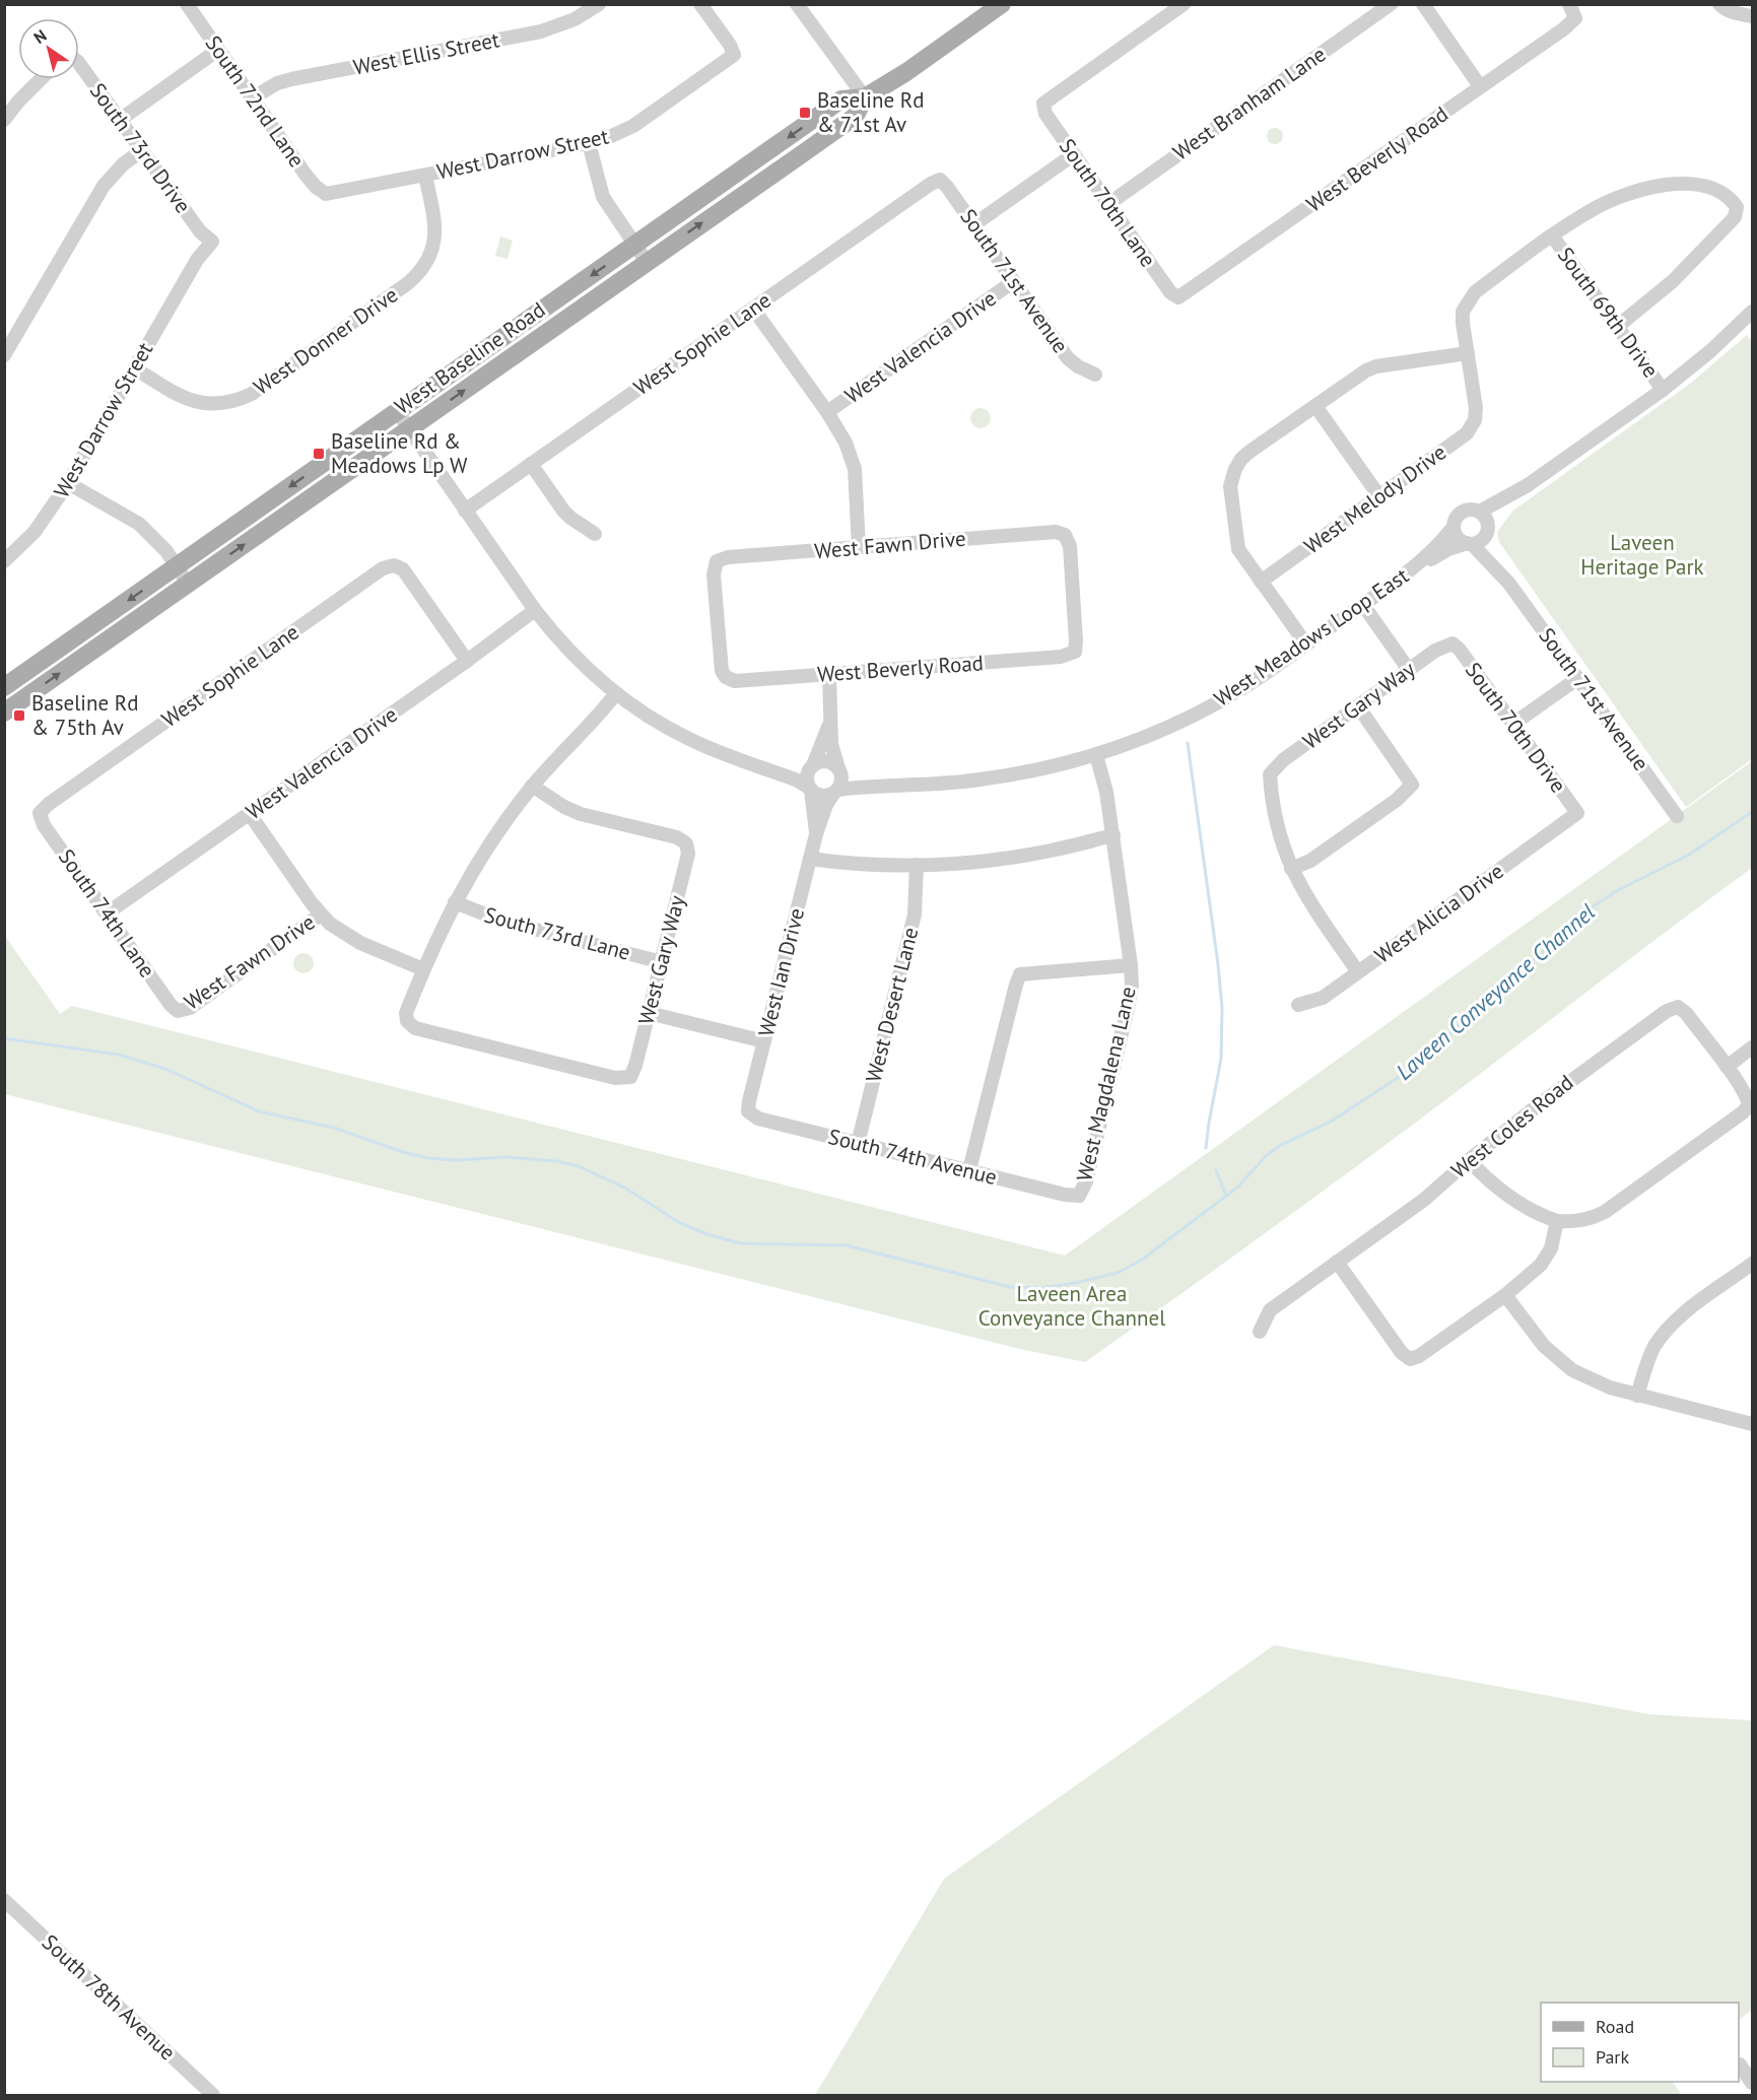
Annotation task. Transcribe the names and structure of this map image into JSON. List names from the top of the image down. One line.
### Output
{"streets":{"main road":["West Baseline Road"],"street":["West Ellis Street","South 72nd Lane","West Branham Lane","South 73rd Drive","West Darrow Street","West Beverly Road","South 70th Lane","South 71st Avenue","South 69th Drive","West Donner Drive","West Sophie Lane","West Valencia Drive","West Melody Drive","West Fawn Drive","West Meadows Loop East","West Gary Way","South 70th Drive","South 74th Lane","West Alicia Drive","South 73rd Lane","West Ian Drive","West Desert Lane","West Magdalena Lane","West Coles Road","South 74th Avenue","South 78th Avenue"]},"crossings":[["West Ellis Street","South 72nd Lane"],["South 72nd Lane","West Darrow Street"],["West Branham Lane","South 70th Lane"],["South 73rd Drive","West Darrow Street"],["West Darrow Street","West Donner Drive"],["West Beverly Road","South 70th Lane"],["West Beverly Road","West Fawn Drive"],["South 71st Avenue","West Sophie Lane"],["South 71st Avenue","West Valencia Drive"],["West Sophie Lane","West Valencia Drive"],["West Sophie Lane","South 74th Lane"],["West Valencia Drive","South 74th Lane"],["West Fawn Drive","South 74th Lane"],["West Meadows Loop East","West Magdalena Lane"],["West Gary Way","South 70th Drive"],["West Gary Way","South 73rd Lane"],["South 70th Drive","West Alicia Drive"],["West Ian Drive","South 74th Avenue"],["West Desert Lane","South 74th Avenue"],["West Magdalena Lane","South 74th Avenue"]],"water":["Laveen Conveyance Channel"],"parks":["Laveen Heritage Park","Laveen Area Conveyance Channel"],"places":{"transit":["Baseline Rd & 71st Av","Baseline Rd & Meadows Lp W","Baseline Rd & 75th Av"]},"legend":["Road","Park"],"north":"top left"}
